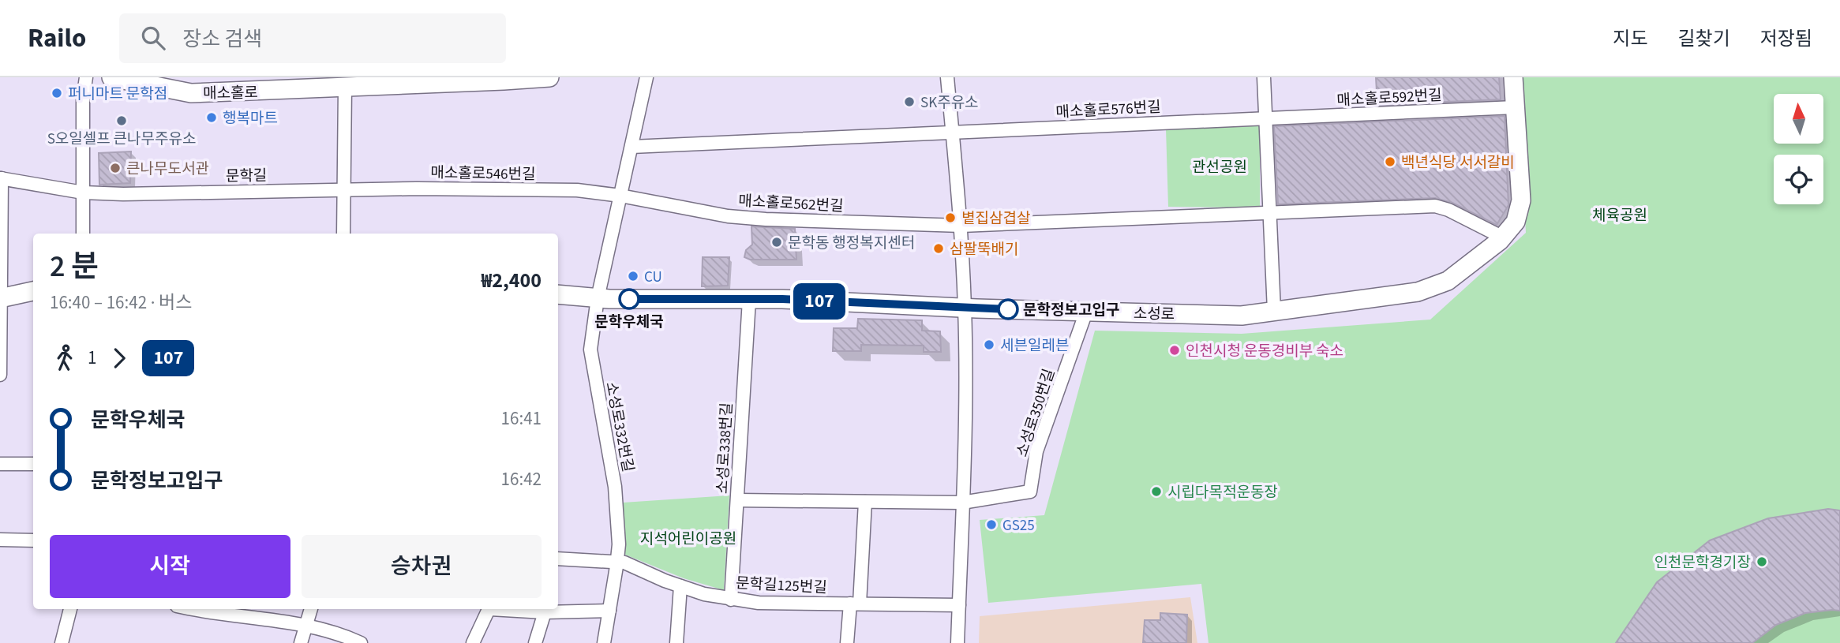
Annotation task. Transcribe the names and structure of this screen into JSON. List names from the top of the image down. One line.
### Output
{"streets":{"street":["매소홀로","매소홀로592번길","매소홀로576번길","매소홀로546번길","문학길","매소홀로562번길","소성로","소성로350번길","소성로332번길","소성로338번길","문학길125번길"]},"crossings":[["매소홀로592번길","매소홀로576번길"],["매소홀로592번길","소성로"],["매소홀로546번길","문학길"],["매소홀로546번길","매소홀로562번길"],["소성로","소성로350번길"],["소성로","소성로332번길"],["소성로","소성로338번길"],["소성로350번길","소성로338번길"],["소성로332번길","문학길125번길"],["소성로338번길","문학길125번길"]],"parks":["관선공원","체육공원","지석어린이공원"],"places":["퍼니마트 문학점","SK주유소","행복마트","S오일셀프 큰나무주유소","백년식당 서서갈비","큰나무도서관","볕집삼겹살","문학동 행정복지센터","삼팔뚝배기","CU","문학우체국","문학정보고입구","세븐일레븐","인천시청 운동경비부 숙소","시립다목적운동장","GS25","인천문학경기장"],"lines":["bus line 107"],"north":"top","page":{"header":"Railo","search":"장소 검색","nav":["지도","길찾기","저장됨"],"on_map":"107","heading":["2 분","16:40 – 16:42 · 버스","₩2,400"],"legs":["1","107"],"list":[{"name":"문학우체국","value":"16:41"},{"name":"문학정보고입구","value":"16:42"}],"buttons":["시작","승차권"]}}
